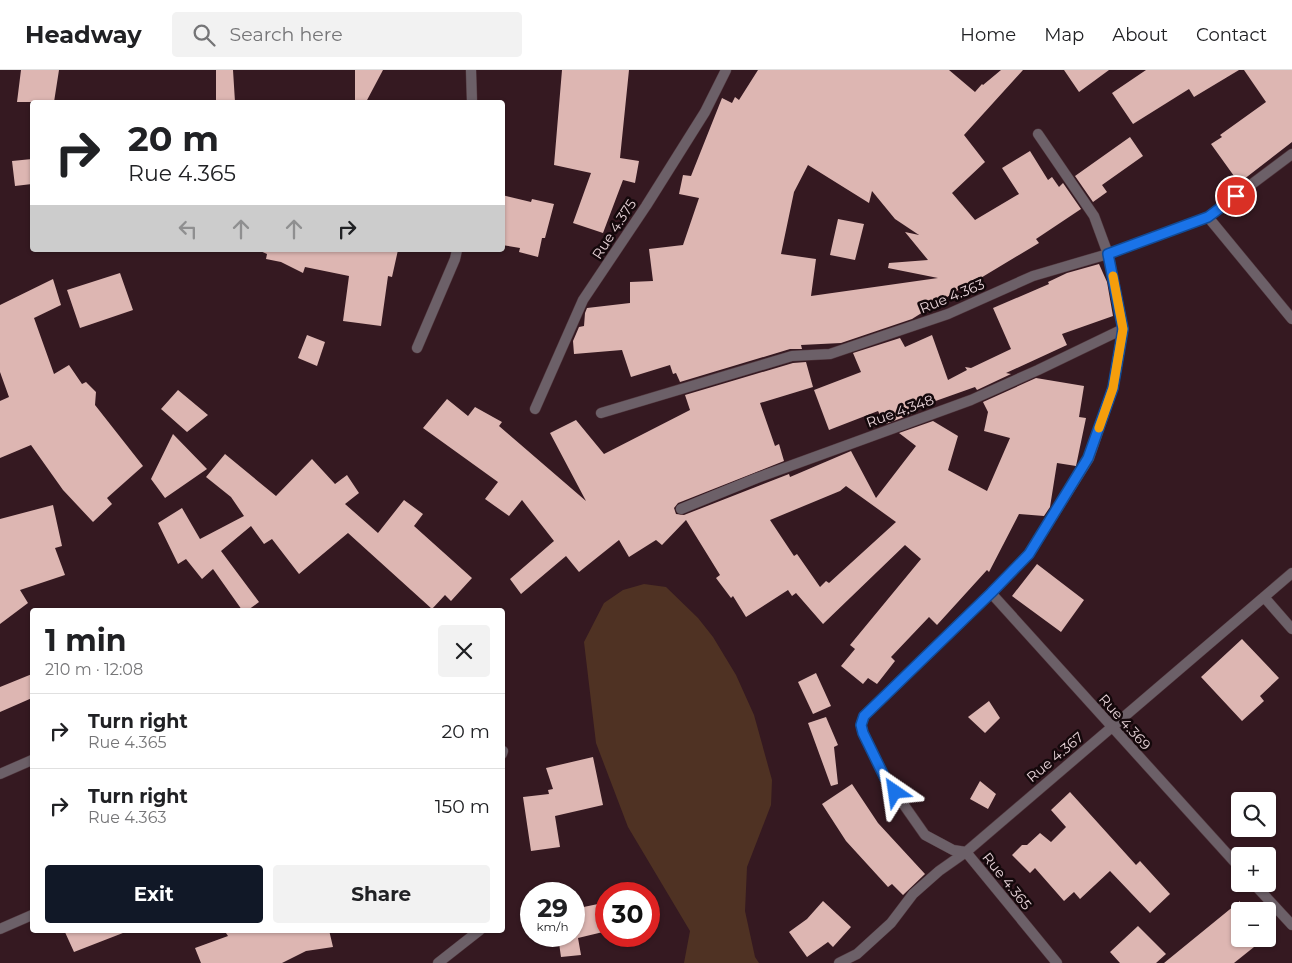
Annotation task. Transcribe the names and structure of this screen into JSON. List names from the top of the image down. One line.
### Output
{"streets":{"street":["Rue 4.375","Rue 4.363","Rue 4.348","Rue 4.369","Rue 4.367","Rue 4.365"]},"crossings":[["Rue 4.363","Rue 4.365"],["Rue 4.348","Rue 4.365"],["Rue 4.369","Rue 4.367"],["Rue 4.369","Rue 4.365"],["Rue 4.367","Rue 4.365"]],"page":{"header":"Headway","search":"Search here","nav":["Home","Map","About","Contact"],"turn":["20 m","Rue 4.365"],"heading":["1 min","210 m · 12:08"],"list":[{"name":"Turn right","note":"Rue 4.365","value":"20 m"},{"name":"Turn right","note":"Rue 4.363","value":"150 m"}],"map_buttons":["+","−"],"buttons":["Exit","Share"],"speed":"29 km/h","limit":"30"}}
